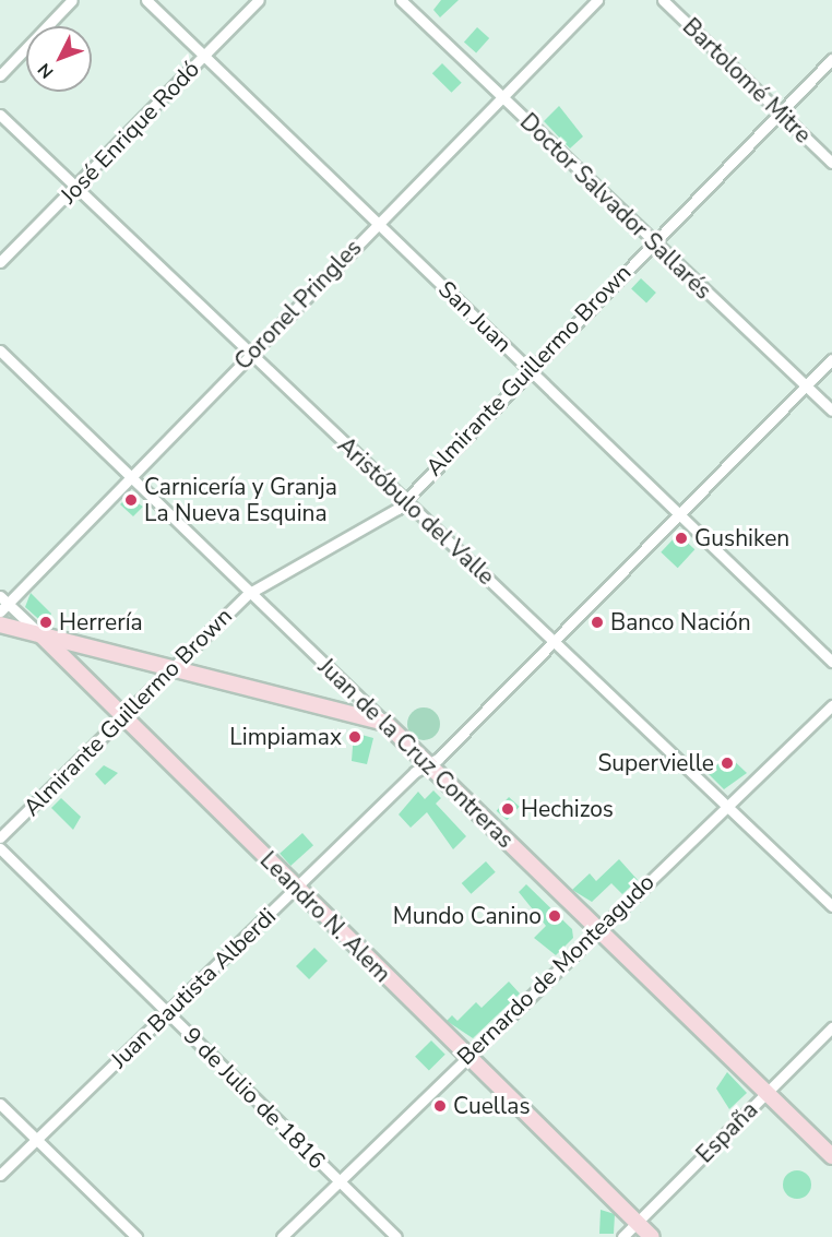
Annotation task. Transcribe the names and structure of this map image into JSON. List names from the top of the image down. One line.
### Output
{"streets":{"main road":["Juan de la Cruz Contreras","Leandro N. Alem"],"street":["Bartolomé Mitre","José Enrique Rodó","Doctor Salvador Sallarés","Coronel Pringles","San Juan","Almirante Guillermo Brown","Aristóbulo del Valle","Bernardo de Monteagudo","Juan Bautista Alberdi","9 de Julio de 1816","España"]},"crossings":[["Bartolomé Mitre","Almirante Guillermo Brown"],["José Enrique Rodó","San Juan"],["José Enrique Rodó","Aristóbulo del Valle"],["Doctor Salvador Sallarés","Coronel Pringles"],["Doctor Salvador Sallarés","Almirante Guillermo Brown"],["Doctor Salvador Sallarés","Juan Bautista Alberdi"],["Coronel Pringles","San Juan"],["Coronel Pringles","Aristóbulo del Valle"],["Coronel Pringles","Juan de la Cruz Contreras"],["Coronel Pringles","Leandro N. Alem"],["San Juan","Almirante Guillermo Brown"],["San Juan","Juan Bautista Alberdi"],["Almirante Guillermo Brown","Aristóbulo del Valle"],["Almirante Guillermo Brown","Juan de la Cruz Contreras"],["Almirante Guillermo Brown","Leandro N. Alem"],["Aristóbulo del Valle","Bernardo de Monteagudo"],["Aristóbulo del Valle","Juan Bautista Alberdi"],["Juan de la Cruz Contreras","Bernardo de Monteagudo"],["Juan de la Cruz Contreras","Juan Bautista Alberdi"],["Juan de la Cruz Contreras","España"],["Leandro N. Alem","Bernardo de Monteagudo"],["Leandro N. Alem","Juan Bautista Alberdi"],["Leandro N. Alem","España"],["Bernardo de Monteagudo","9 de Julio de 1816"],["Juan Bautista Alberdi","9 de Julio de 1816"]],"places":["Carnicería y Granja La Nueva Esquina","Gushiken","Herrería","Banco Nación","Limpiamax","Supervielle","Hechizos","Mundo Canino","Cuellas"],"north":"bottom left"}
